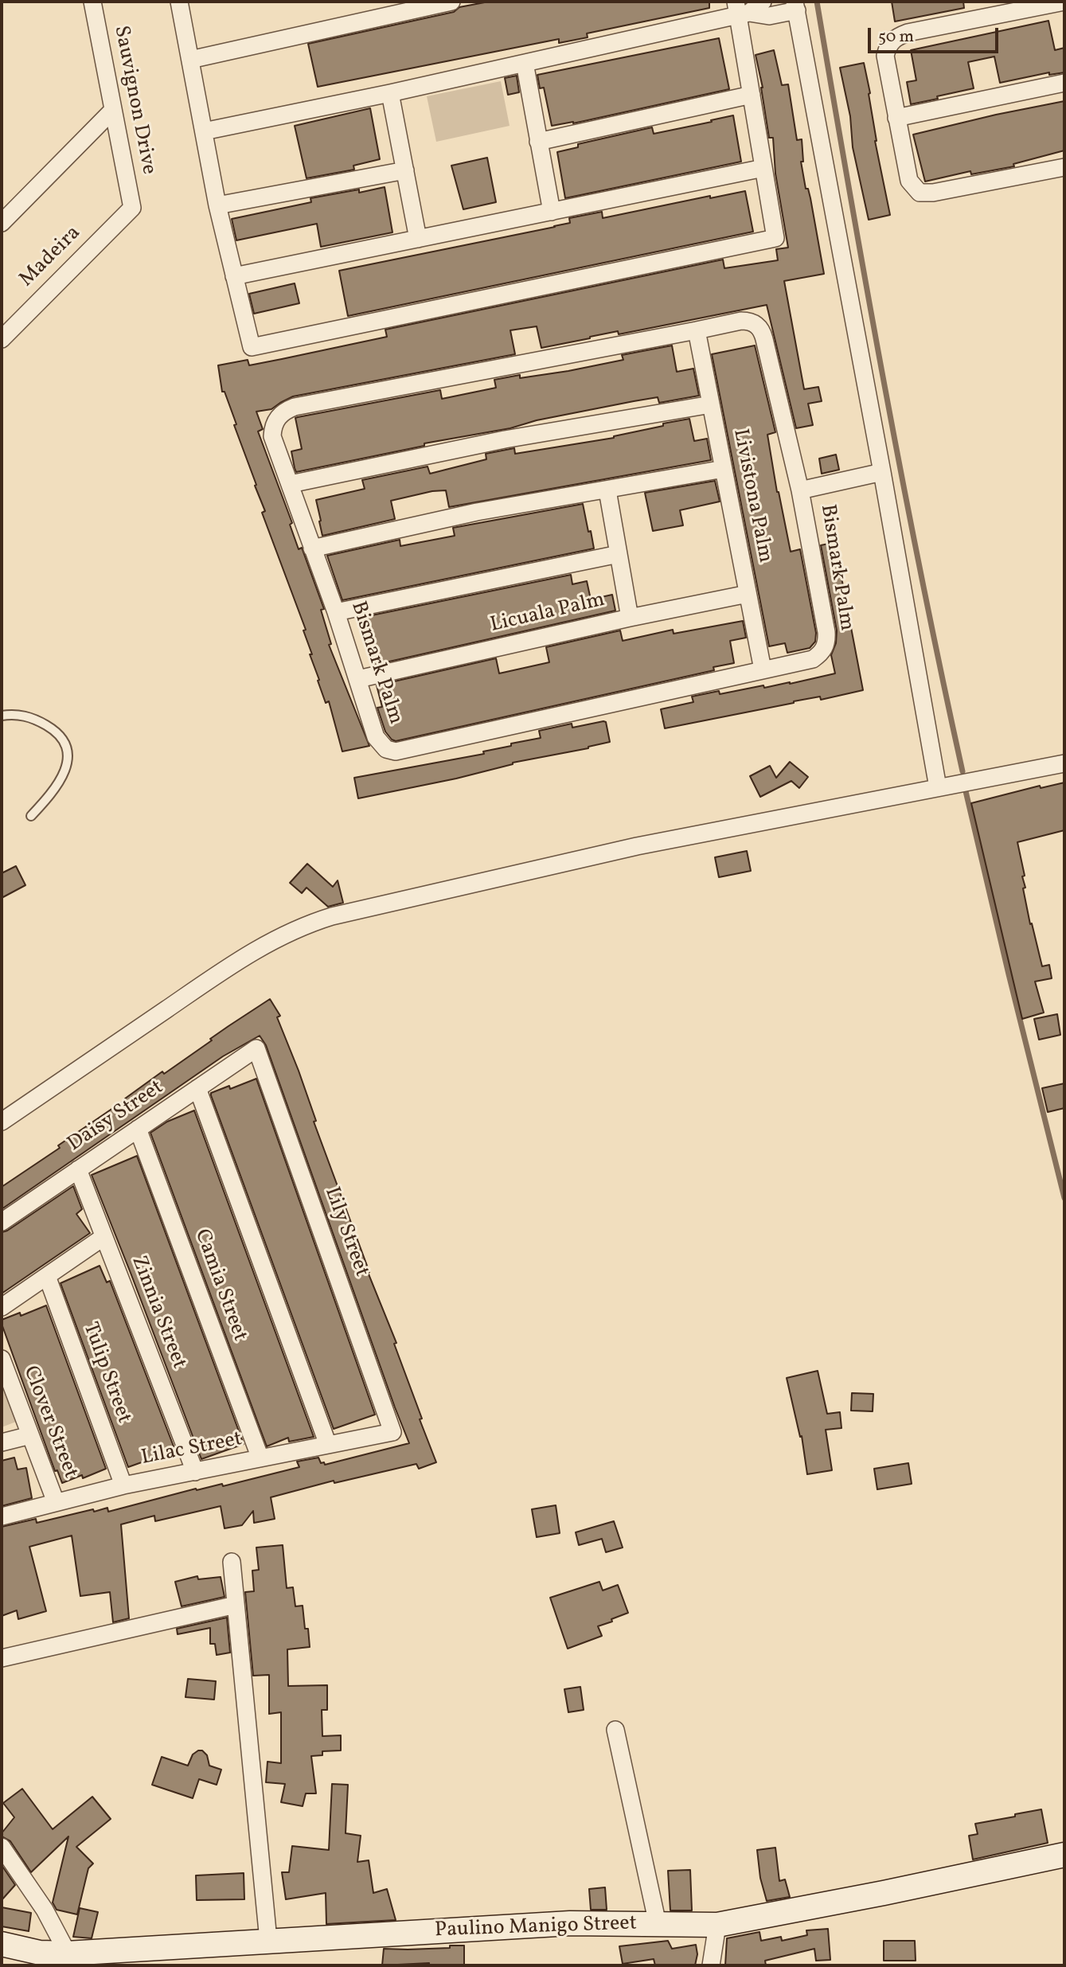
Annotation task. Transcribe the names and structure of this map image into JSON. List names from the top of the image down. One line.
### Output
{"streets":{"street":["Sauvignon Drive","Madeira","Livistona Palm","Bismark Palm","Licuala Palm","Daisy Street","Lily Street","Camia Street","Zinnia Street","Tulip Street","Clover Street","Lilac Street","Paulino Manigo Street"]},"crossings":[["Sauvignon Drive","Madeira"],["Livistona Palm","Bismark Palm"],["Livistona Palm","Licuala Palm"],["Bismark Palm","Licuala Palm"],["Daisy Street","Lily Street"],["Daisy Street","Camia Street"],["Daisy Street","Zinnia Street"],["Lily Street","Lilac Street"],["Camia Street","Lilac Street"],["Zinnia Street","Lilac Street"],["Tulip Street","Lilac Street"],["Clover Street","Lilac Street"]],"scale_bar":"50 m"}
